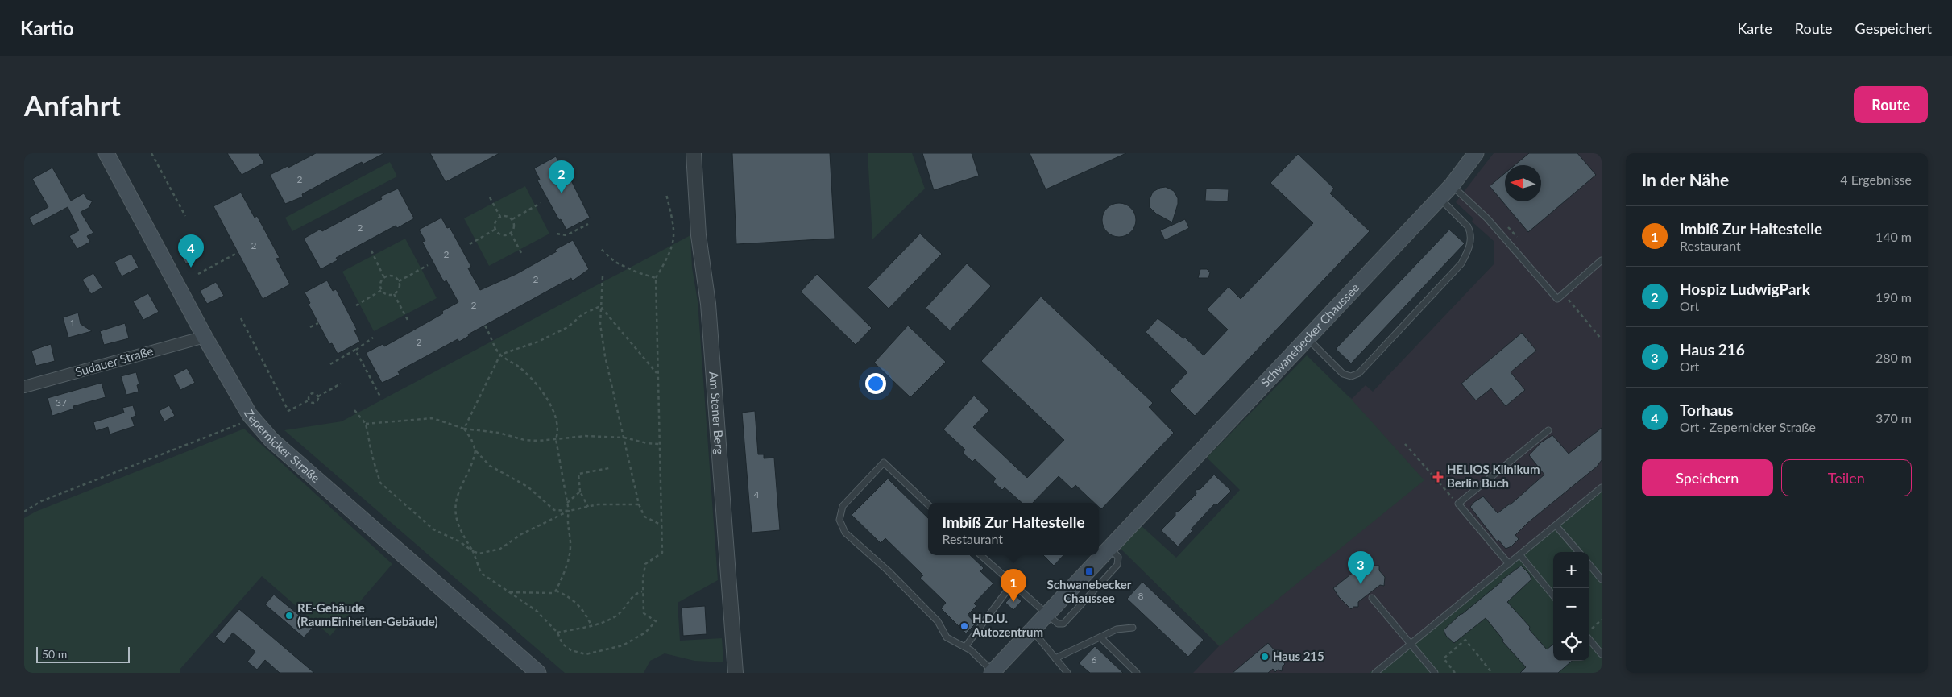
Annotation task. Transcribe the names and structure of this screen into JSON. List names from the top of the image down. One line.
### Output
{"streets":{"main road":["Schwanebecker Chaussee","Zepernicker Straße"],"street":["Sudauer Straße","Am Stener Berg"]},"crossings":[["Sudauer Straße","Zepernicker Straße"]],"places":{"health":["HELIOS Klinikum Berlin Buch"],"transit":["Schwanebecker Chaussee"],"other":["RE-Gebäude (RaumEinheiten-Gebäude)","H.D.U. Autozentrum","Haus 215"]},"house_numbers":["2","2","2","2","2","2","1","2","37","4","8","6"],"scale_bar":"50 m","north":"left","page":{"header":"Kartio","nav":["Karte","Route","Gespeichert"],"buttons":["Route",["Speichern","Teilen"]],"title":"Anfahrt","heading":["In der Nähe","4 Ergebnisse"],"pins":["2","4","3","1"],"list":[{"mark":"1","name":"Imbiß Zur Haltestelle","note":"Restaurant","value":"140 m"},{"mark":"2","name":"Hospiz LudwigPark","note":"Ort","value":"190 m"},{"mark":"3","name":"Haus 216","note":"Ort","value":"280 m"},{"mark":"4","name":"Torhaus","note":"Ort · Zepernicker Straße","value":"370 m"}],"popup":["Imbiß Zur Haltestelle","Restaurant"],"map_buttons":["+","−"],"scale":"50 m"}}
